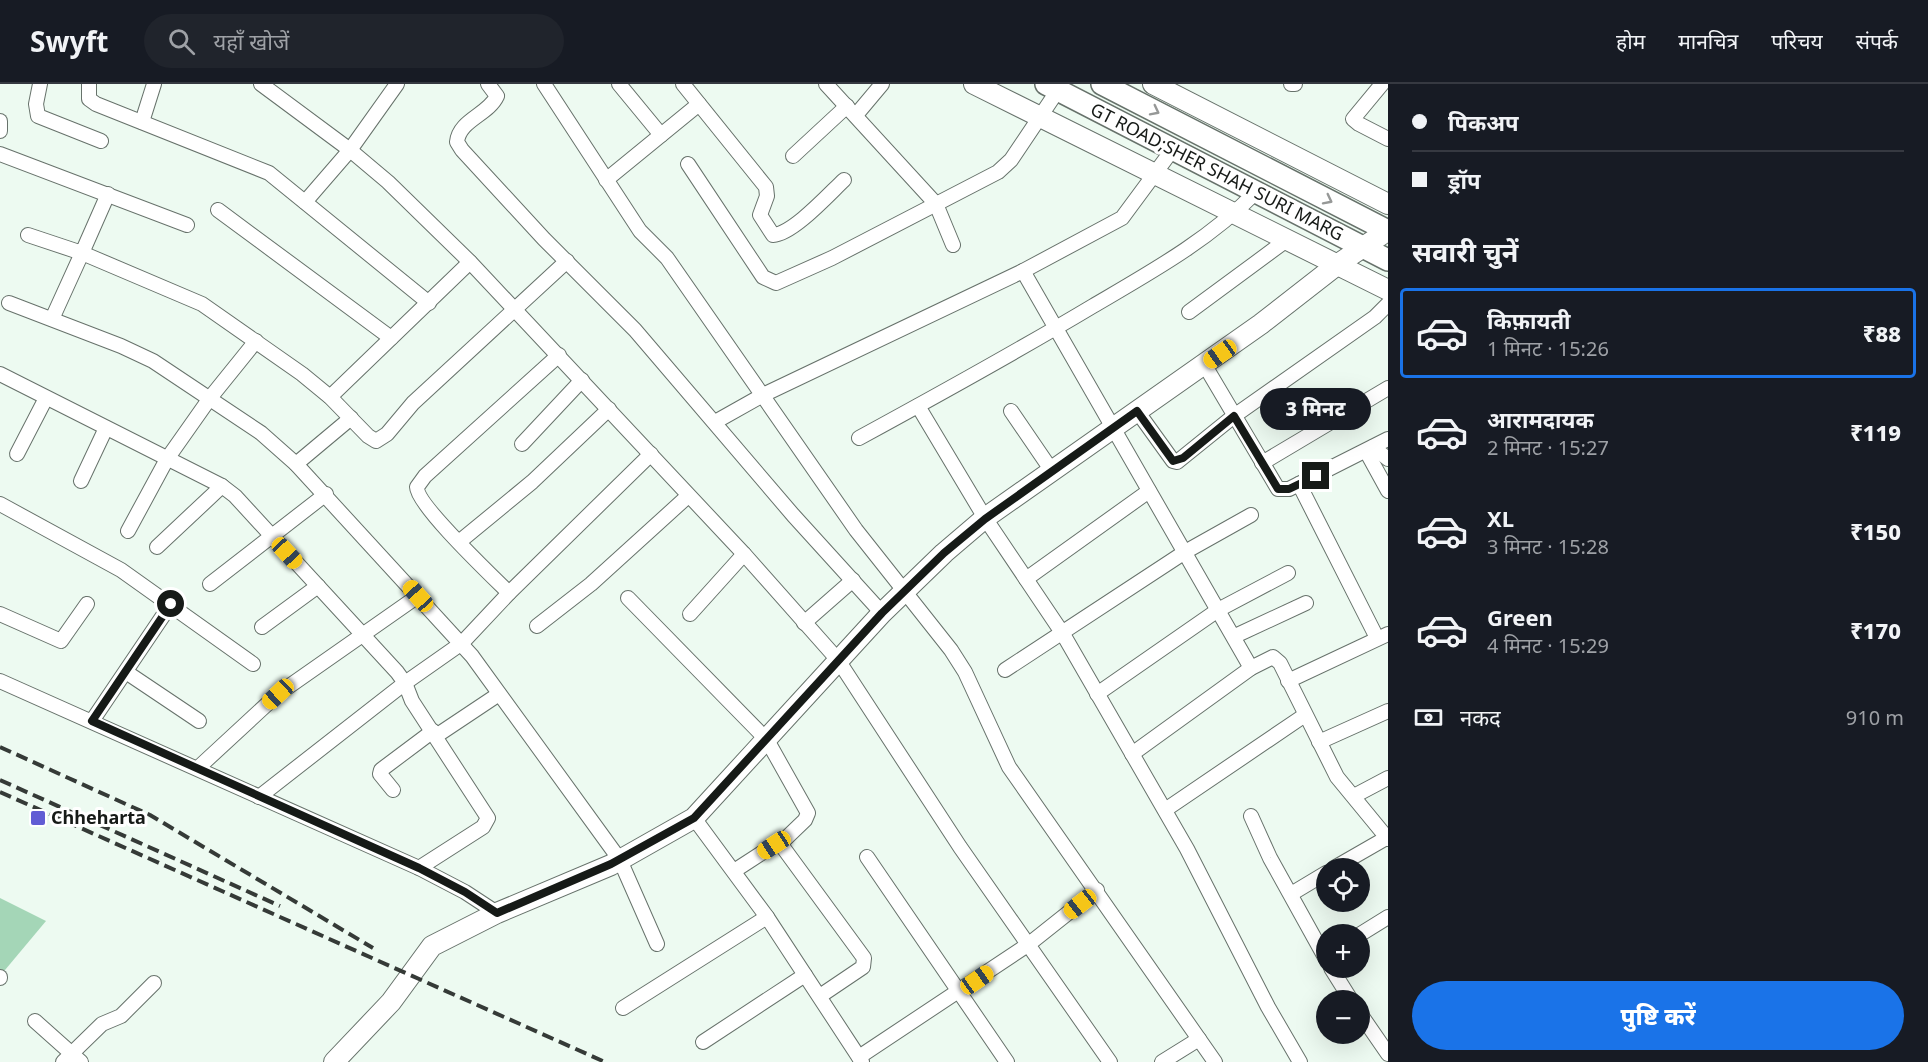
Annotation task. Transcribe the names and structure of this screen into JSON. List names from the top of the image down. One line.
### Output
{"streets":{"main road":["GT ROAD;SHER SHAH SURI MARG"]},"places":{"transit":["Chheharta"]},"page":{"header":"Swyft","search":"यहाँ खोजें","nav":["होम","मानचित्र","परिचय","संपर्क"],"banner":["पिकअप","ड्रॉप"],"heading":"सवारी चुनें","list":[{"name":"किफ़ायती","note":"1 मिनट · 15:26","value":"₹88"},{"name":"आरामदायक","note":"2 मिनट · 15:27","value":"₹119"},{"name":"XL","note":"3 मिनट · 15:28","value":"₹150"},{"name":"Green","note":"4 मिनट · 15:29","value":"₹170"}],"bubble":"3 मिनट","pay":["नकद","910 m"],"map_buttons":["+","−"],"buttons":"पुष्टि करें"}}
